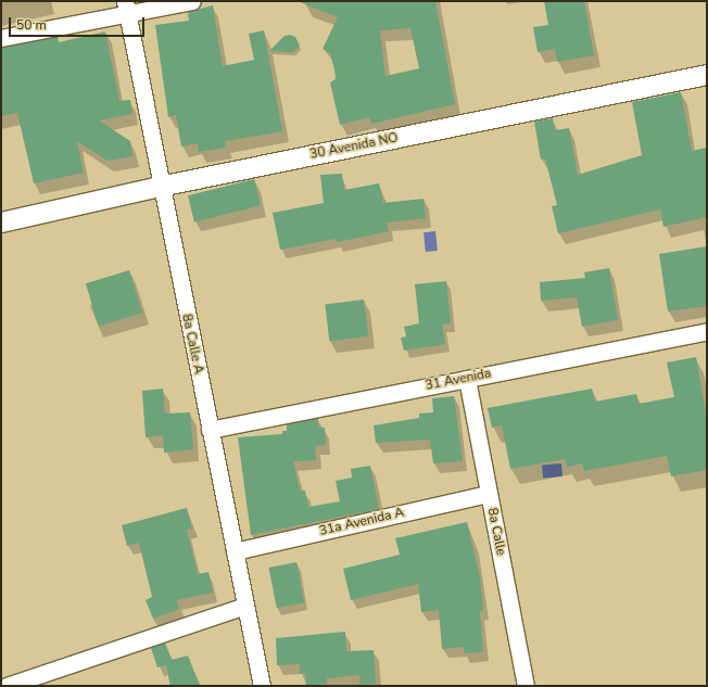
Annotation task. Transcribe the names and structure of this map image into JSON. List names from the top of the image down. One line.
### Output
{"streets":{"street":["30 Avenida NO","8a Calle A","31 Avenida","31a Avenida A","8a Calle"]},"crossings":[["30 Avenida NO","8a Calle A"],["8a Calle A","31 Avenida"],["8a Calle A","31a Avenida A"],["31 Avenida","8a Calle"],["31a Avenida A","8a Calle"]],"scale_bar":"50 m"}
